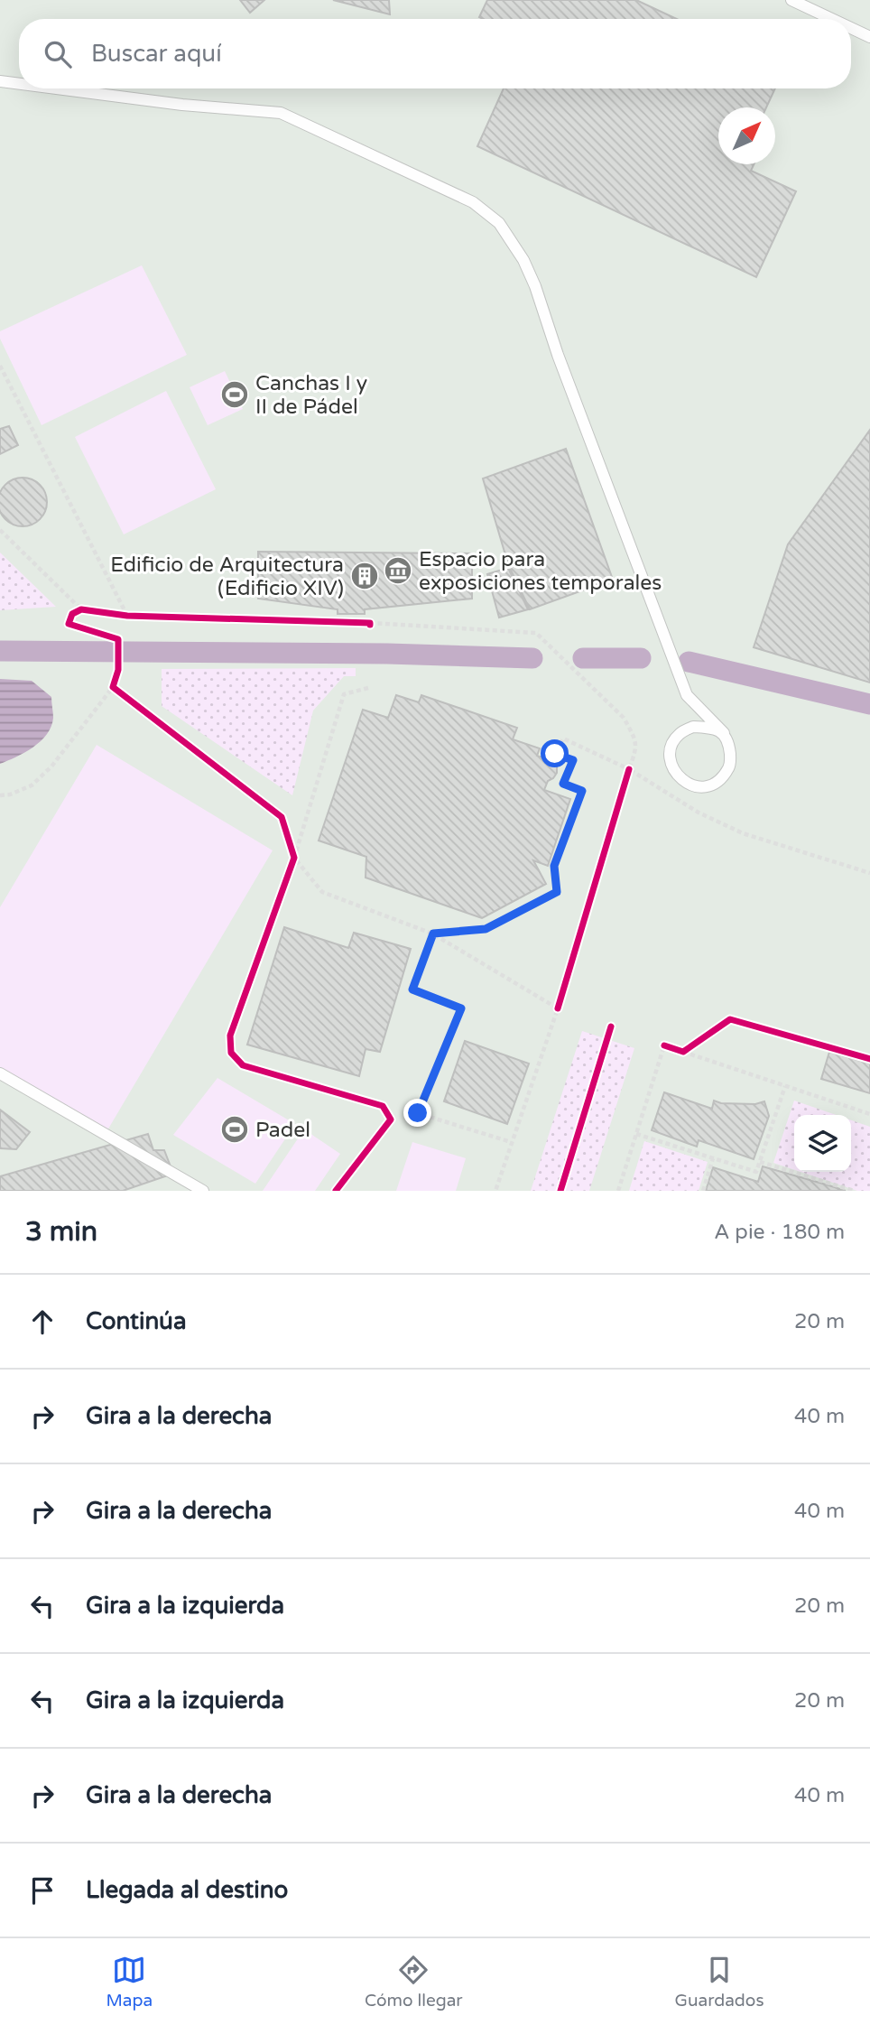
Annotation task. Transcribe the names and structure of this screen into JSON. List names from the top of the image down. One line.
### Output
{"places":{"sports":["Canchas I y II de Pádel","Padel"],"museum":["Espacio para exposiciones temporales"],"building":["Edificio de Arquitectura (Edificio XIV)"]},"north":"top right","page":{"search":"Buscar aquí","heading":["3 min","A pie · 180 m"],"list":[["Continúa","20 m"],["Gira a la derecha","40 m"],["Gira a la derecha","40 m"],["Gira a la izquierda","20 m"],["Gira a la izquierda","20 m"],["Gira a la derecha","40 m"],"Llegada al destino"],"nav":["Mapa","Cómo llegar","Guardados"]}}
